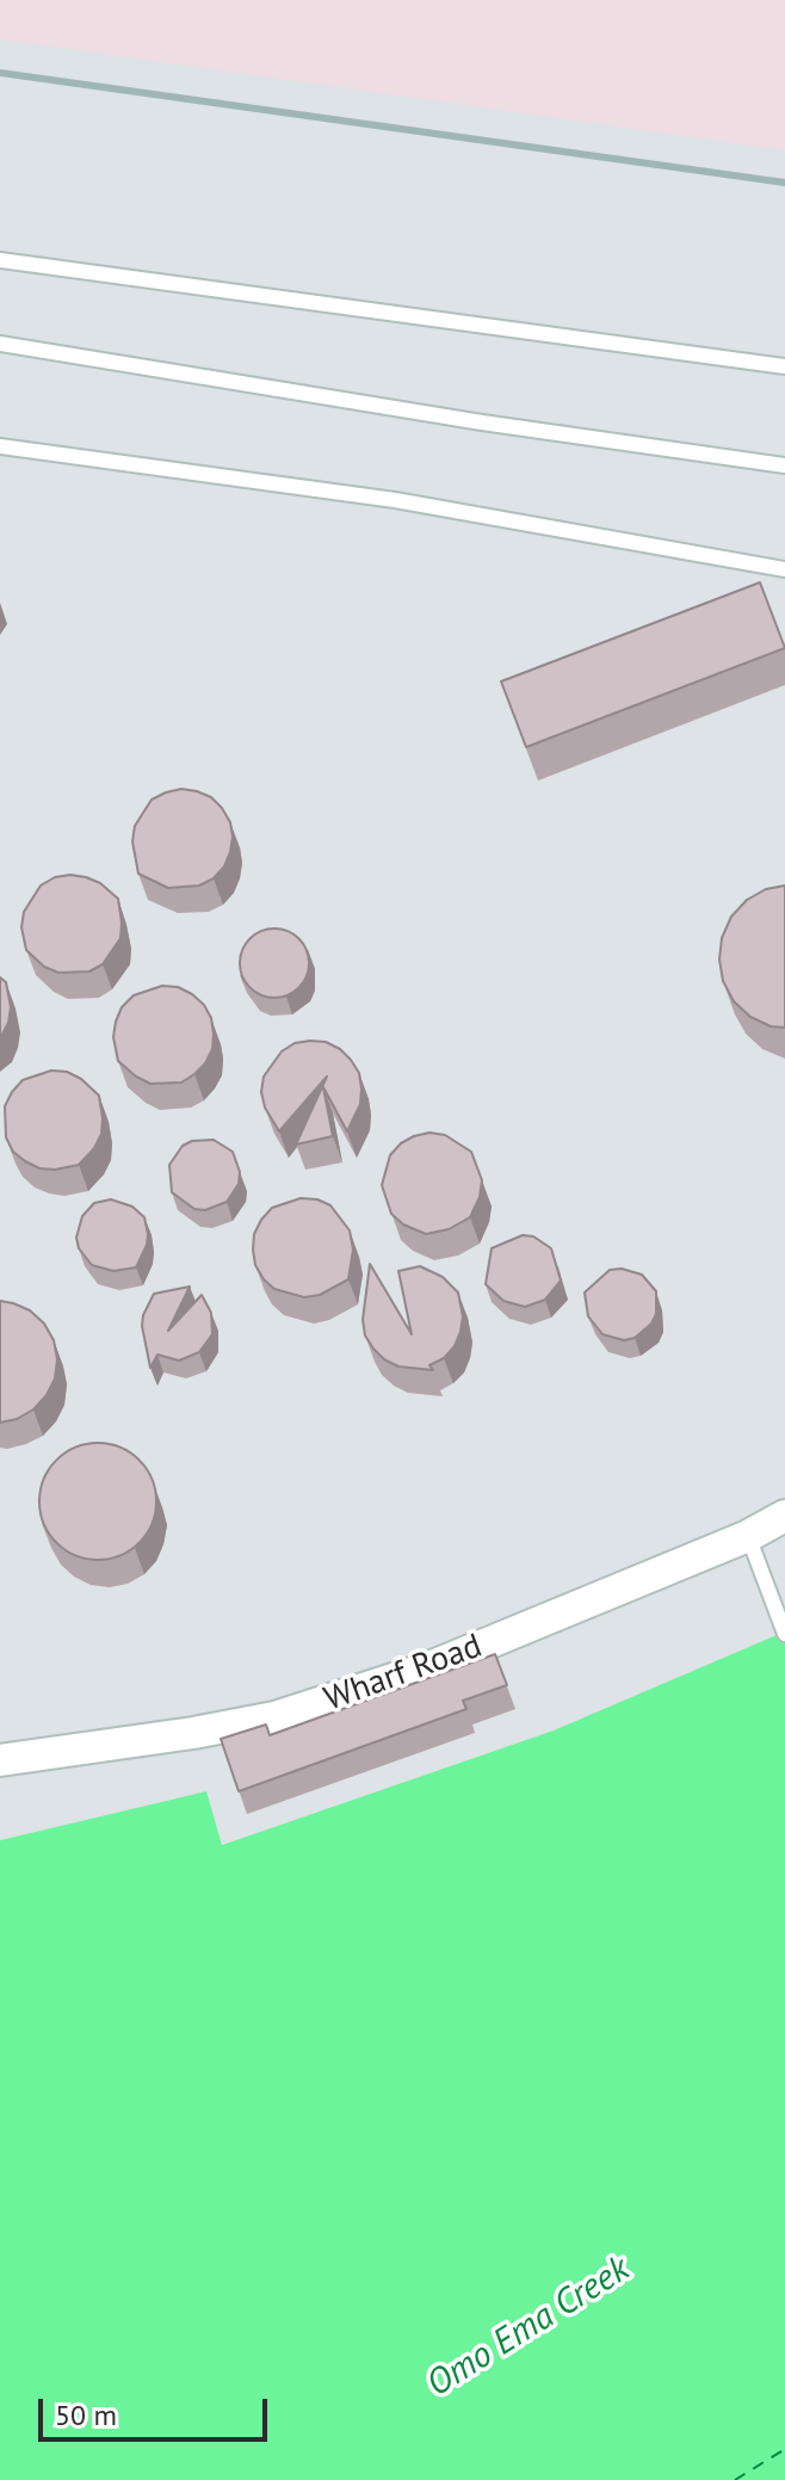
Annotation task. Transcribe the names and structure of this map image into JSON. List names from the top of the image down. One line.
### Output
{"streets":{"street":["Wharf Road"]},"water":["Omo Ema Creek"],"scale_bar":"50 m"}
